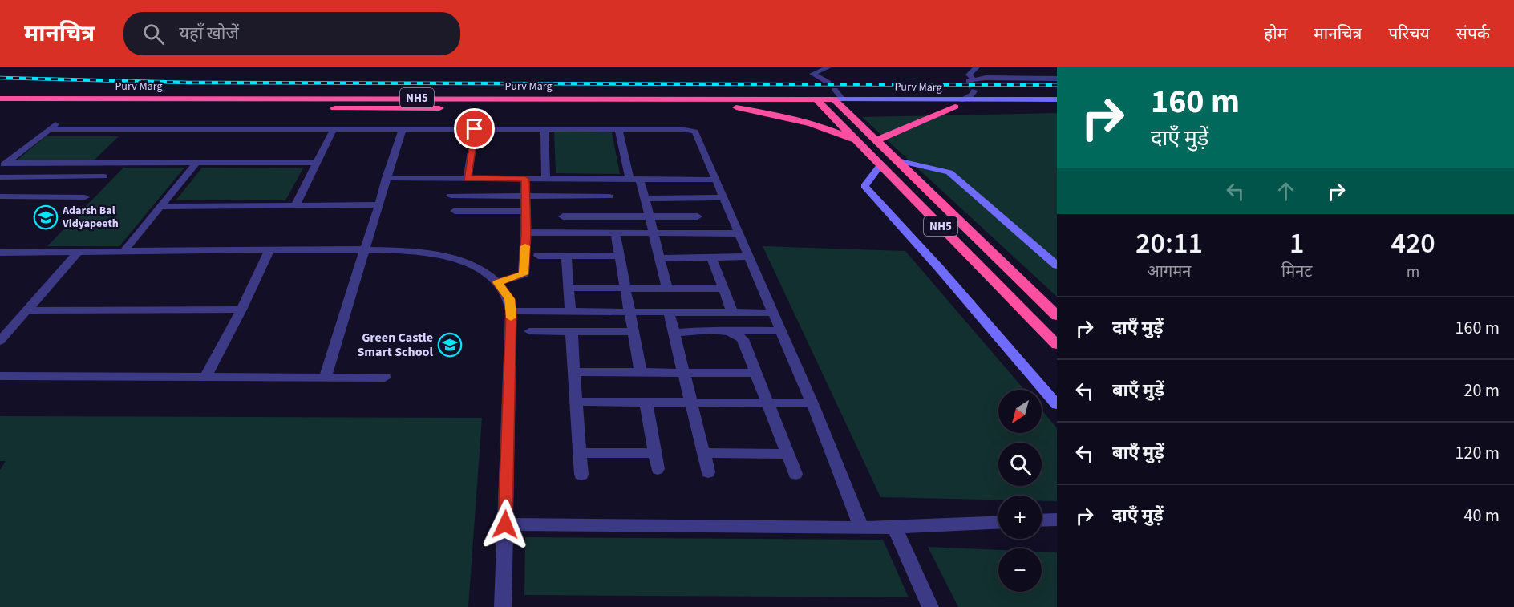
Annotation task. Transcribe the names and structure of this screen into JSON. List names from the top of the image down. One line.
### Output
{"streets":{"highway":["Purv Marg","NH5"]},"crossings":[["Purv Marg","NH5"]],"places":{"school or university":["Adarsh Bal Vidyapeeth","Green Castle Smart School"]},"north":"bottom left","page":{"header":"मानचित्र","search":"यहाँ खोजें","nav":["होम","मानचित्र","परिचय","संपर्क"],"turn":["160 m","दाएँ मुड़ें"],"eta":["20:11","आगमन","1","मिनट","420","m"],"list":[{"name":"दाएँ मुड़ें","value":"160 m"},{"name":"बाएँ मुड़ें","value":"20 m"},{"name":"बाएँ मुड़ें","value":"120 m"},{"name":"दाएँ मुड़ें","value":"40 m"}],"map_buttons":["+","−"]}}
